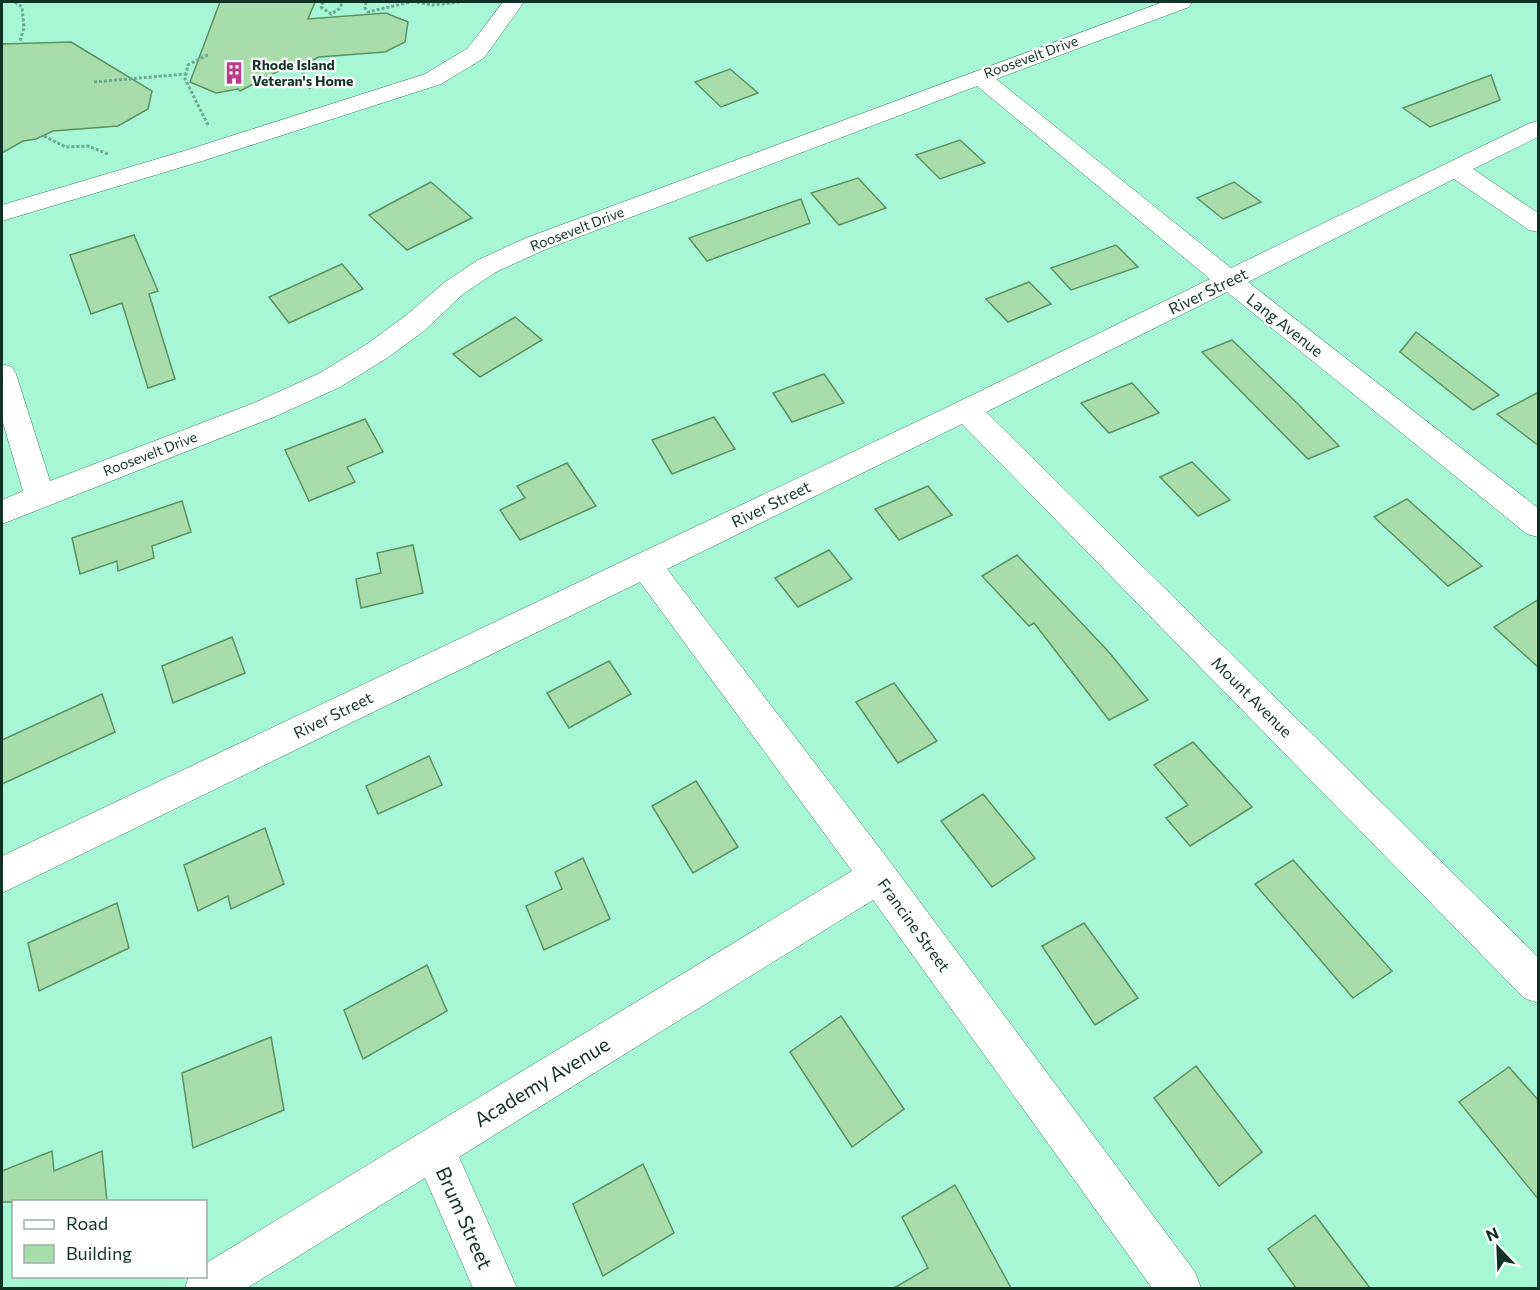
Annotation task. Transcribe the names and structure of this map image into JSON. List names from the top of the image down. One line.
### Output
{"streets":{"street":["Roosevelt Drive","River Street","Lang Avenue","Mount Avenue","Francine Street","Academy Avenue","Brum Street"]},"crossings":[["Roosevelt Drive","Lang Avenue"],["River Street","Lang Avenue"],["River Street","Mount Avenue"],["River Street","Francine Street"],["Francine Street","Academy Avenue"],["Academy Avenue","Brum Street"]],"places":{"building":["Rhode Island Veteran's Home"]},"legend":["Road","Building"],"north":"top left"}
